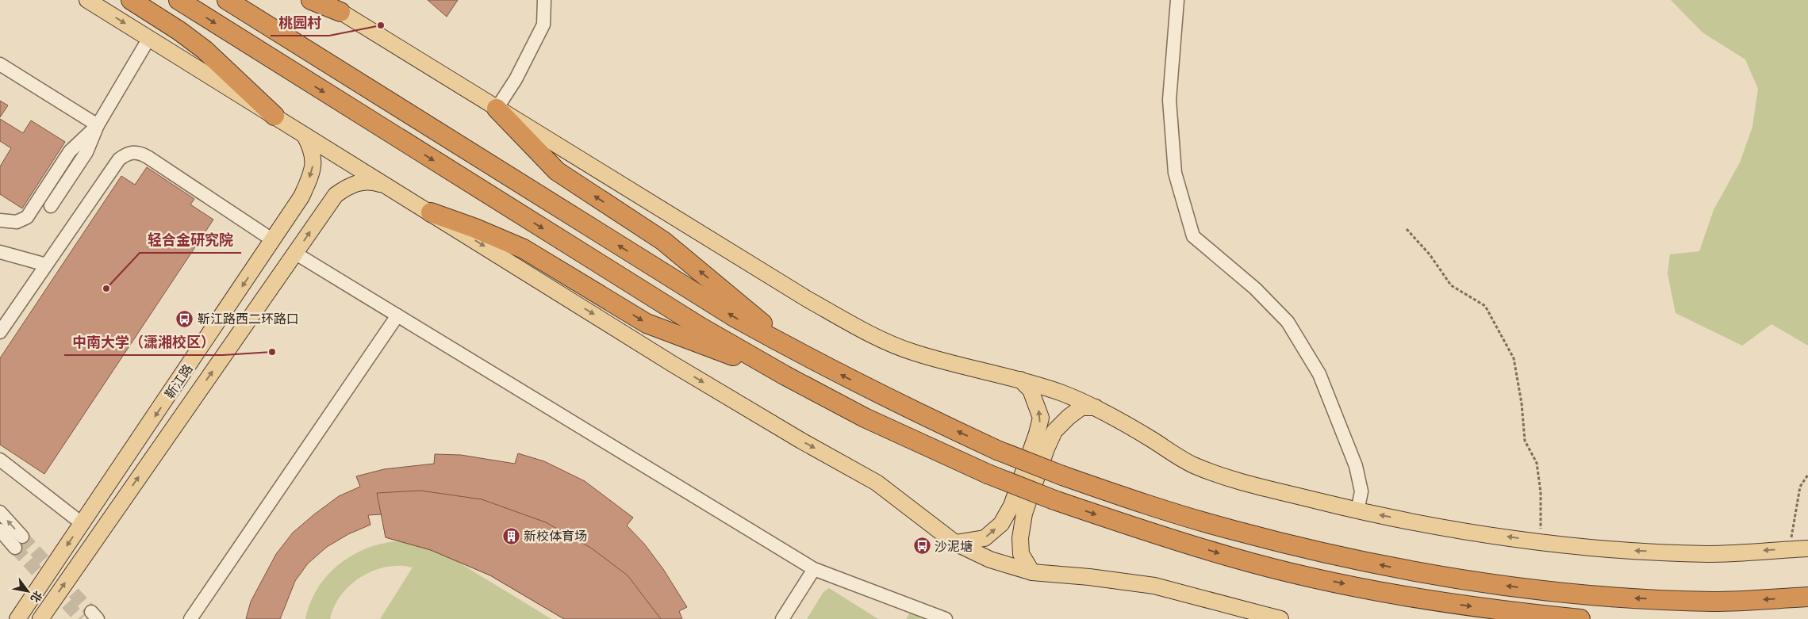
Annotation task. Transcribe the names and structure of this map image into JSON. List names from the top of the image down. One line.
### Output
{"streets":{"main road":["靳江路"]},"places":{"other":["桃园村","轻合金研究院","中南大学（潇湘校区）"],"bus stop":["靳江路西二环路口","沙泥塘"],"building":["新校体育场"]},"north":"bottom right"}
